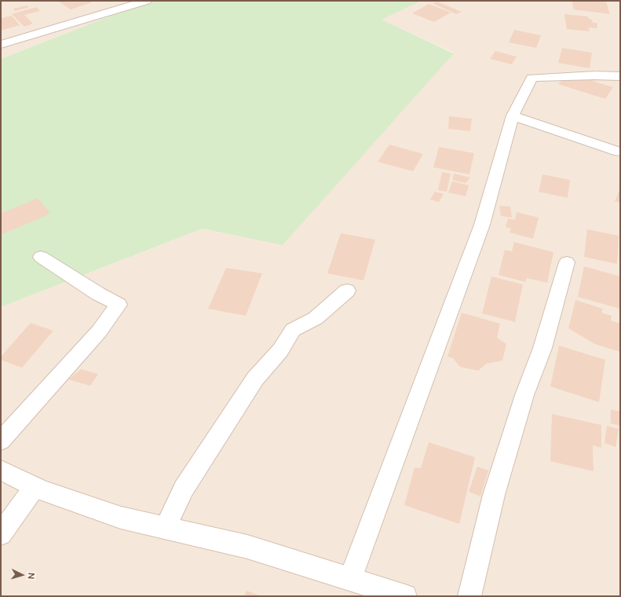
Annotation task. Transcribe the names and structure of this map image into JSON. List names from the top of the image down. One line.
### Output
{"north":"right"}
